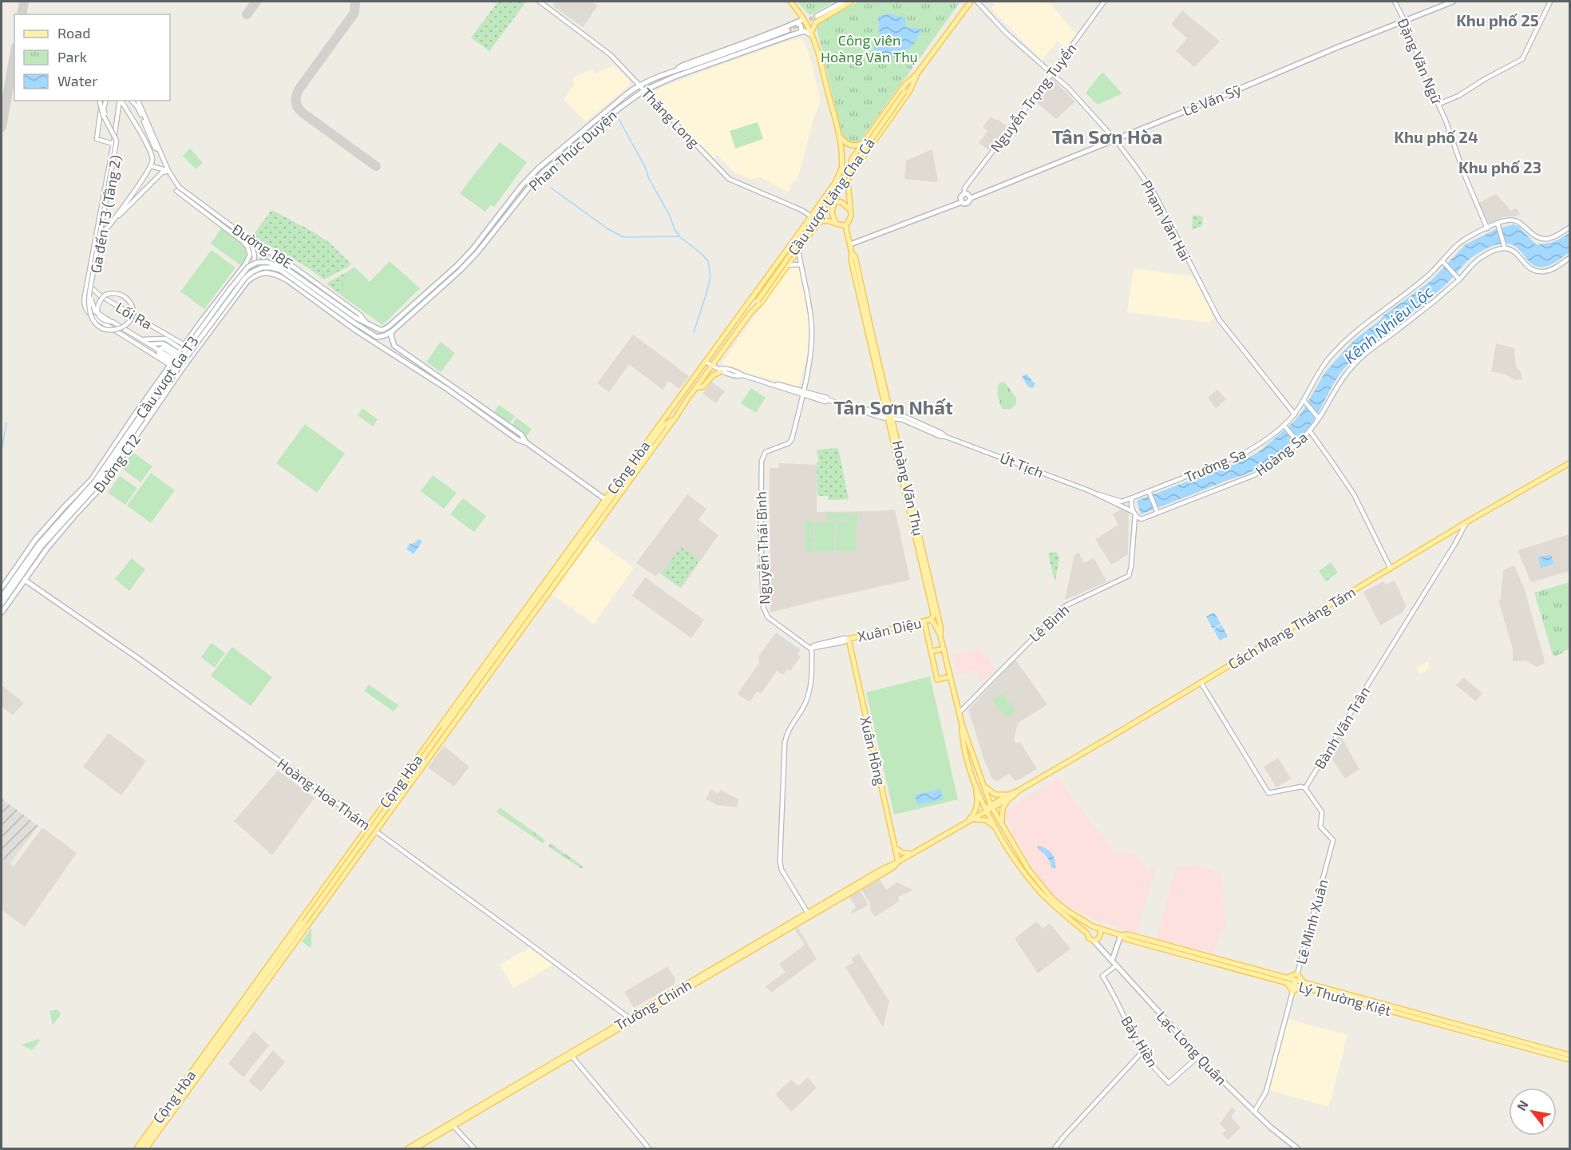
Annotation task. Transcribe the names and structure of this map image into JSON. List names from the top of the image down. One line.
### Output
{"streets":{"main road":["Lê Văn Sỹ","Phan Thúc Duyện","Cầu vượt Lăng Cha Cả","Đường 18E","Cầu vượt Ga T3","Đường C12","Cộng Hòa","Hoàng Văn Thụ","Cách Mạng Tháng Tám","Xuân Diệu","Xuân Hồng","Hoàng Hoa Thám","Lý Thường Kiệt","Trường Chinh","Lạc Long Quân"],"street":["Đặng Văn Ngữ","Nguyễn Trọng Tuyển","Thăng Long","Ga đến T3 (Tầng 2)","Phạm Văn Hai","Lối Ra","Hoàng Sa","Út Tịch","Trường Sa","Nguyễn Thái Bình","Lê Bình","Bành Văn Trân","Lê Minh Xuân","Bảy Hiền"]},"crossings":[["Đặng Văn Ngữ","Lê Văn Sỹ"],["Đặng Văn Ngữ","Trường Sa"],["Nguyễn Trọng Tuyển","Lê Văn Sỹ"],["Nguyễn Trọng Tuyển","Phạm Văn Hai"],["Lê Văn Sỹ","Phạm Văn Hai"],["Thăng Long","Phan Thúc Duyện"],["Thăng Long","Cộng Hòa"],["Phan Thúc Duyện","Đường 18E"],["Cầu vượt Lăng Cha Cả","Cộng Hòa"],["Ga đến T3 (Tầng 2)","Lối Ra"],["Phạm Văn Hai","Trường Sa"],["Đường 18E","Cầu vượt Ga T3"],["Đường 18E","Đường C12"],["Đường 18E","Cộng Hòa"],["Lối Ra","Đường C12"],["Hoàng Sa","Lê Bình"],["Đường C12","Hoàng Hoa Thám"],["Út Tịch","Trường Sa"],["Út Tịch","Cộng Hòa"],["Út Tịch","Hoàng Văn Thụ"],["Út Tịch","Nguyễn Thái Bình"],["Út Tịch","Lê Bình"],["Cộng Hòa","Hoàng Văn Thụ"],["Cộng Hòa","Nguyễn Thái Bình"],["Cộng Hòa","Hoàng Hoa Thám"],["Hoàng Văn Thụ","Lê Bình"],["Hoàng Văn Thụ","Cách Mạng Tháng Tám"],["Hoàng Văn Thụ","Xuân Diệu"],["Hoàng Văn Thụ","Trường Chinh"],["Nguyễn Thái Bình","Xuân Diệu"],["Cách Mạng Tháng Tám","Bành Văn Trân"],["Cách Mạng Tháng Tám","Trường Chinh"],["Xuân Diệu","Xuân Hồng"],["Bành Văn Trân","Lê Minh Xuân"],["Xuân Hồng","Trường Chinh"],["Hoàng Hoa Thám","Trường Chinh"],["Lê Minh Xuân","Lý Thường Kiệt"],["Lê Minh Xuân","Lạc Long Quân"],["Lý Thường Kiệt","Lạc Long Quân"],["Bảy Hiền","Lạc Long Quân"]],"districts":["Khu phố 25","Tân Sơn Hòa","Khu phố 24","Khu phố 23","Tân Sơn Nhất"],"water":["Kênh Nhiêu Lộc"],"parks":["Công viên Hoàng Văn Thụ"],"legend":["Road","Park","Water"],"north":"top left"}
